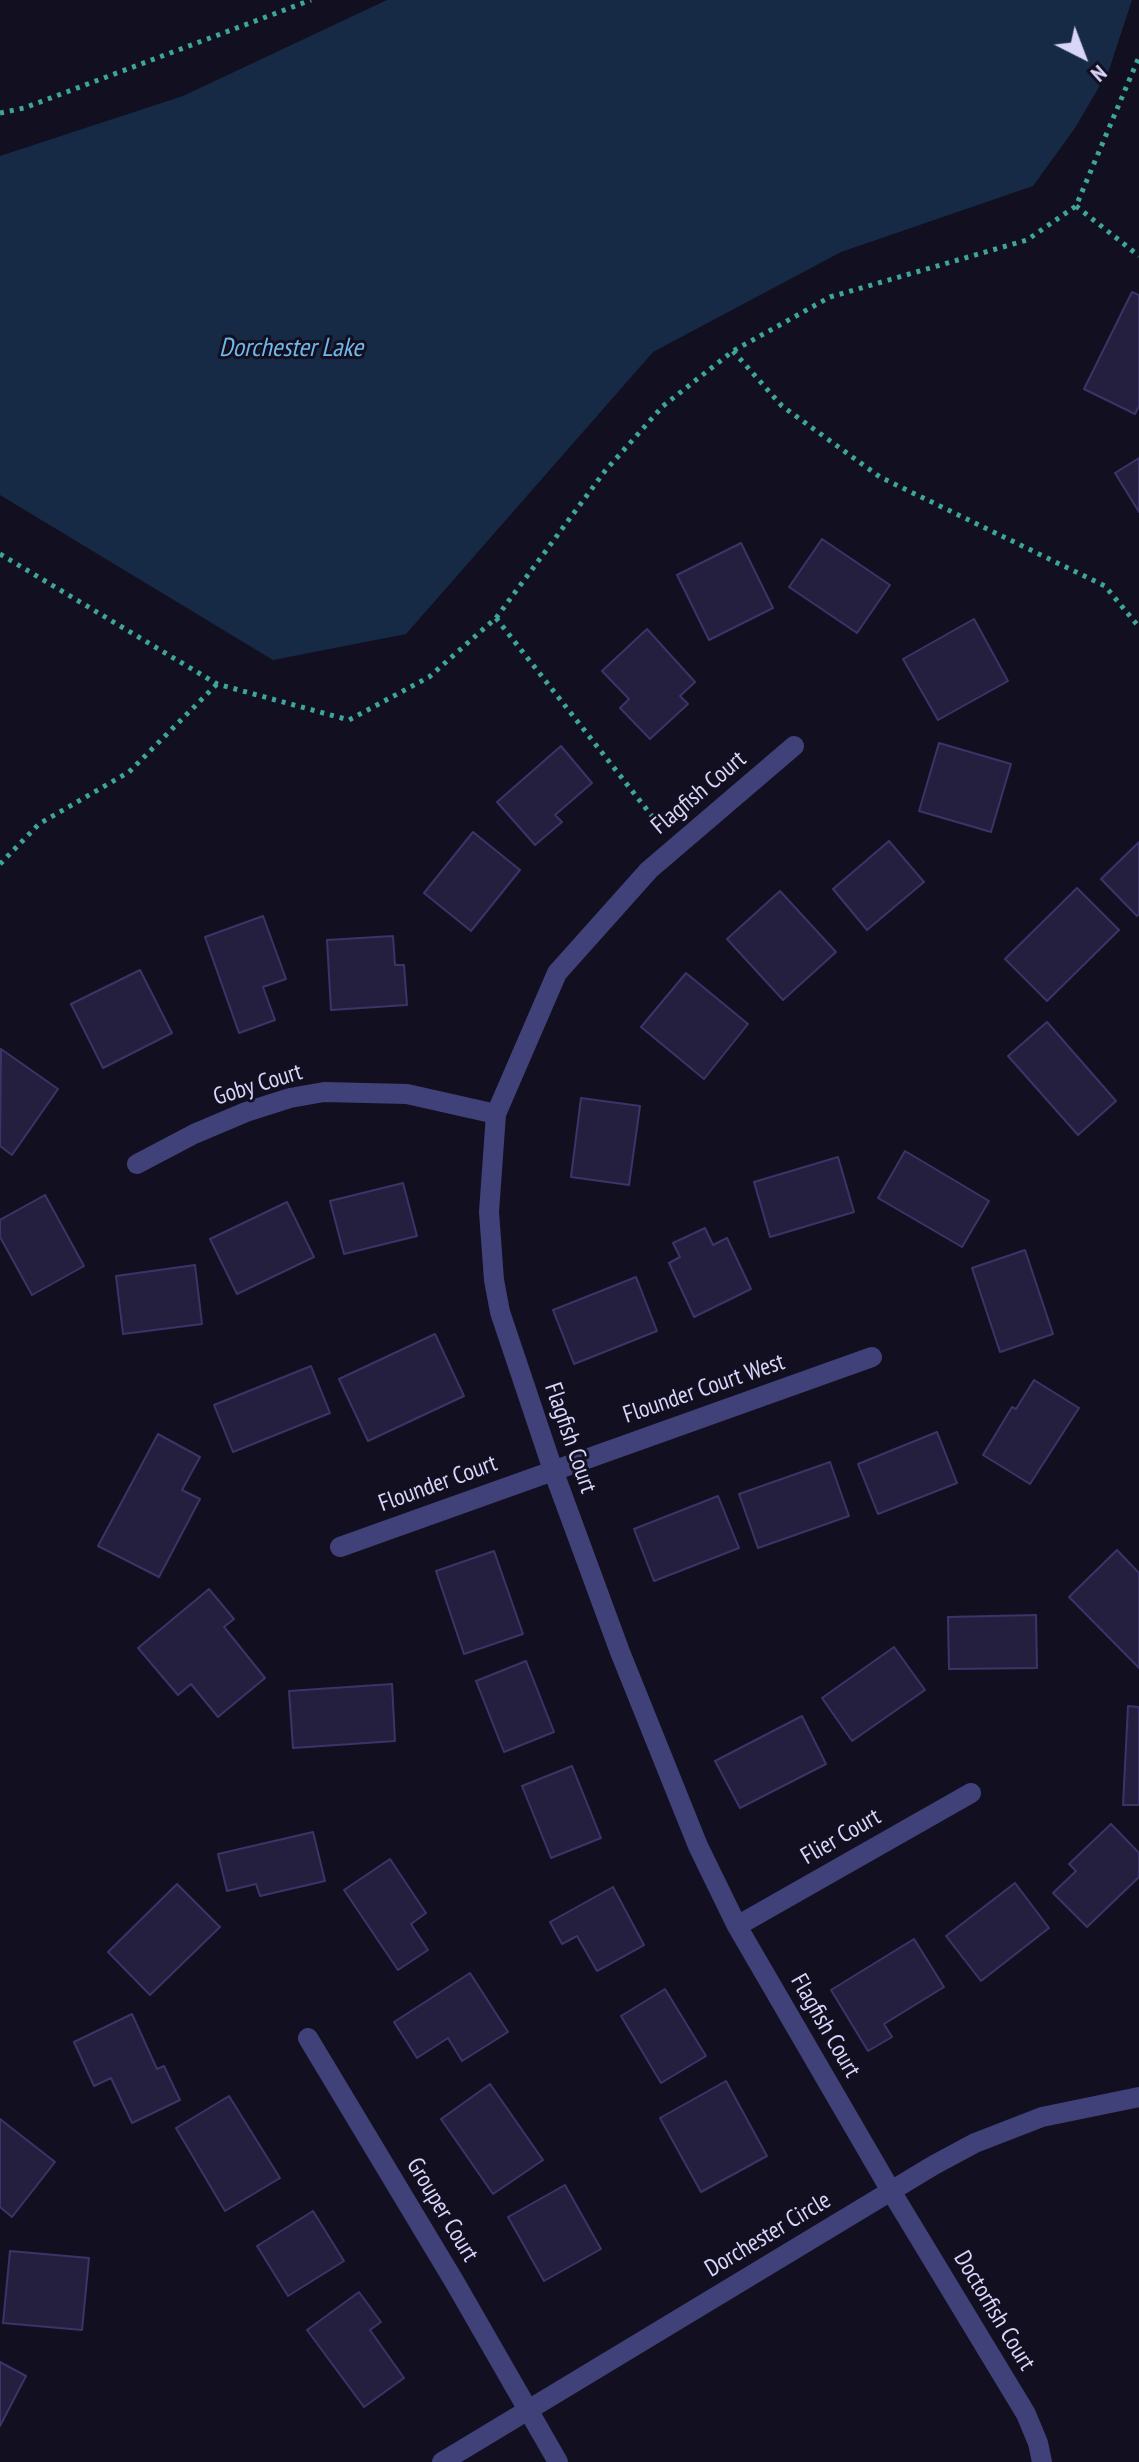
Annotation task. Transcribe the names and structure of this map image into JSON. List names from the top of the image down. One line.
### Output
{"streets":{"street":["Flagfish Court","Goby Court","Flounder Court West","Flounder Court","Flier Court","Grouper Court","Dorchester Circle","Doctorfish Court"]},"crossings":[["Flagfish Court","Goby Court"],["Flagfish Court","Flounder Court West"],["Flagfish Court","Flounder Court"],["Flagfish Court","Flier Court"],["Flagfish Court","Dorchester Circle"],["Flagfish Court","Doctorfish Court"],["Flounder Court West","Flounder Court"],["Grouper Court","Dorchester Circle"],["Dorchester Circle","Doctorfish Court"]],"water":["Dorchester Lake"],"north":"bottom right"}
